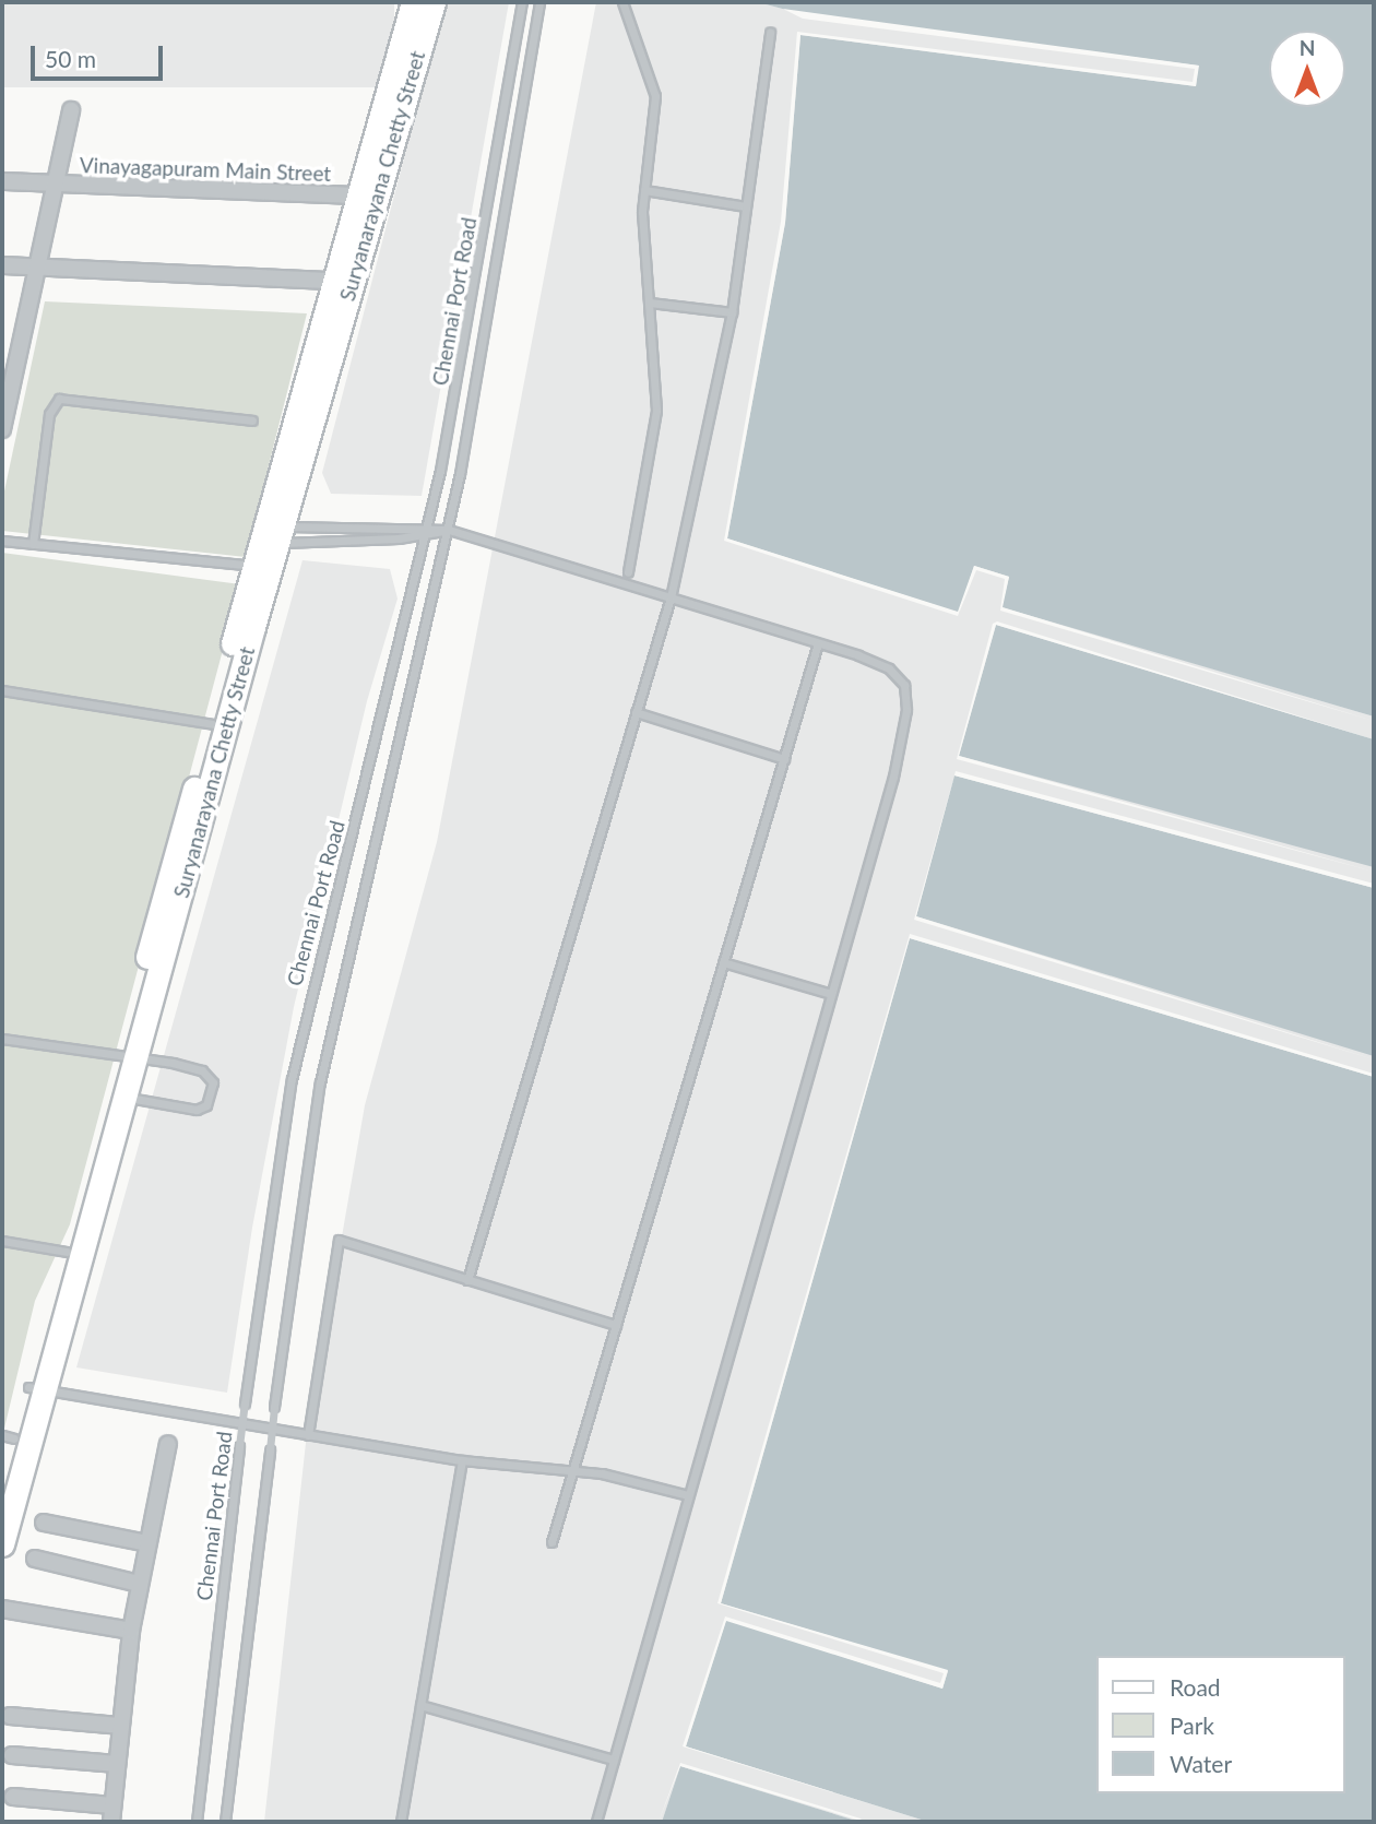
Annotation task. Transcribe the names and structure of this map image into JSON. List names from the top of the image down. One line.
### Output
{"streets":{"main road":["Suryanarayana Chetty Street"],"street":["Vinayagapuram Main Street"],"lane":["Chennai Port Road"]},"crossings":[["Vinayagapuram Main Street","Suryanarayana Chetty Street"]],"legend":["Road","Park","Water"],"scale_bar":"50 m","north":"top"}
